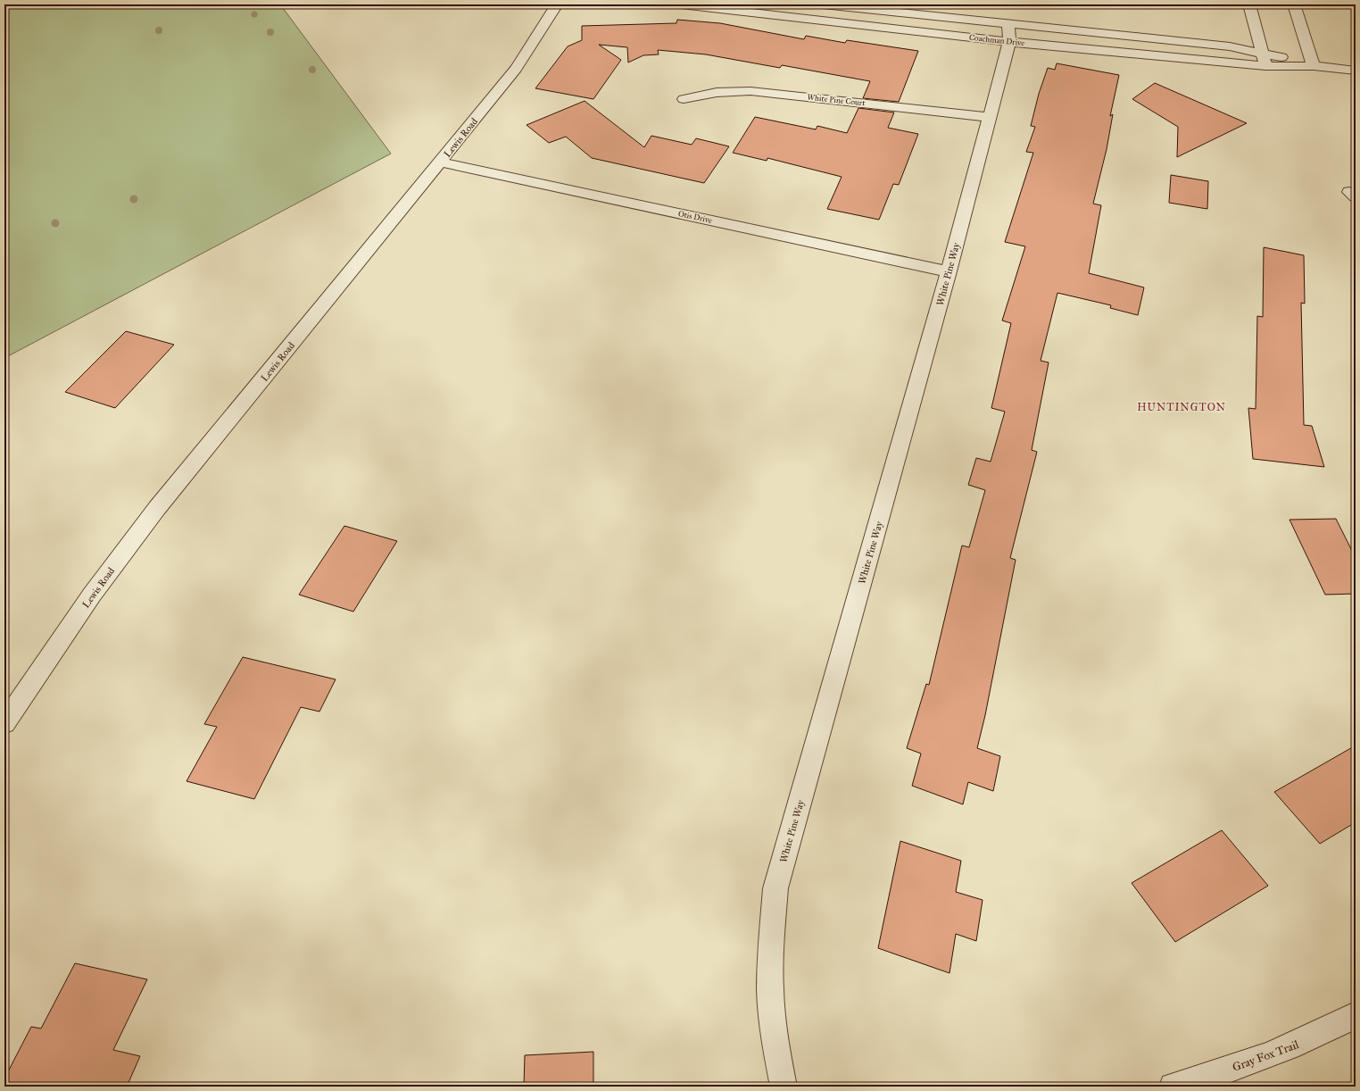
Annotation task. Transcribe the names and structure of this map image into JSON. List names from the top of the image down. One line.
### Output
{"streets":{"street":["Coachman Drive","White Pine Court","Lewis Road","Otis Drive","White Pine Way","Gray Fox Trail"]},"crossings":[["Coachman Drive","White Pine Way"],["White Pine Court","White Pine Way"],["Lewis Road","Otis Drive"],["Otis Drive","White Pine Way"]],"districts":["HUNTINGTON"]}
